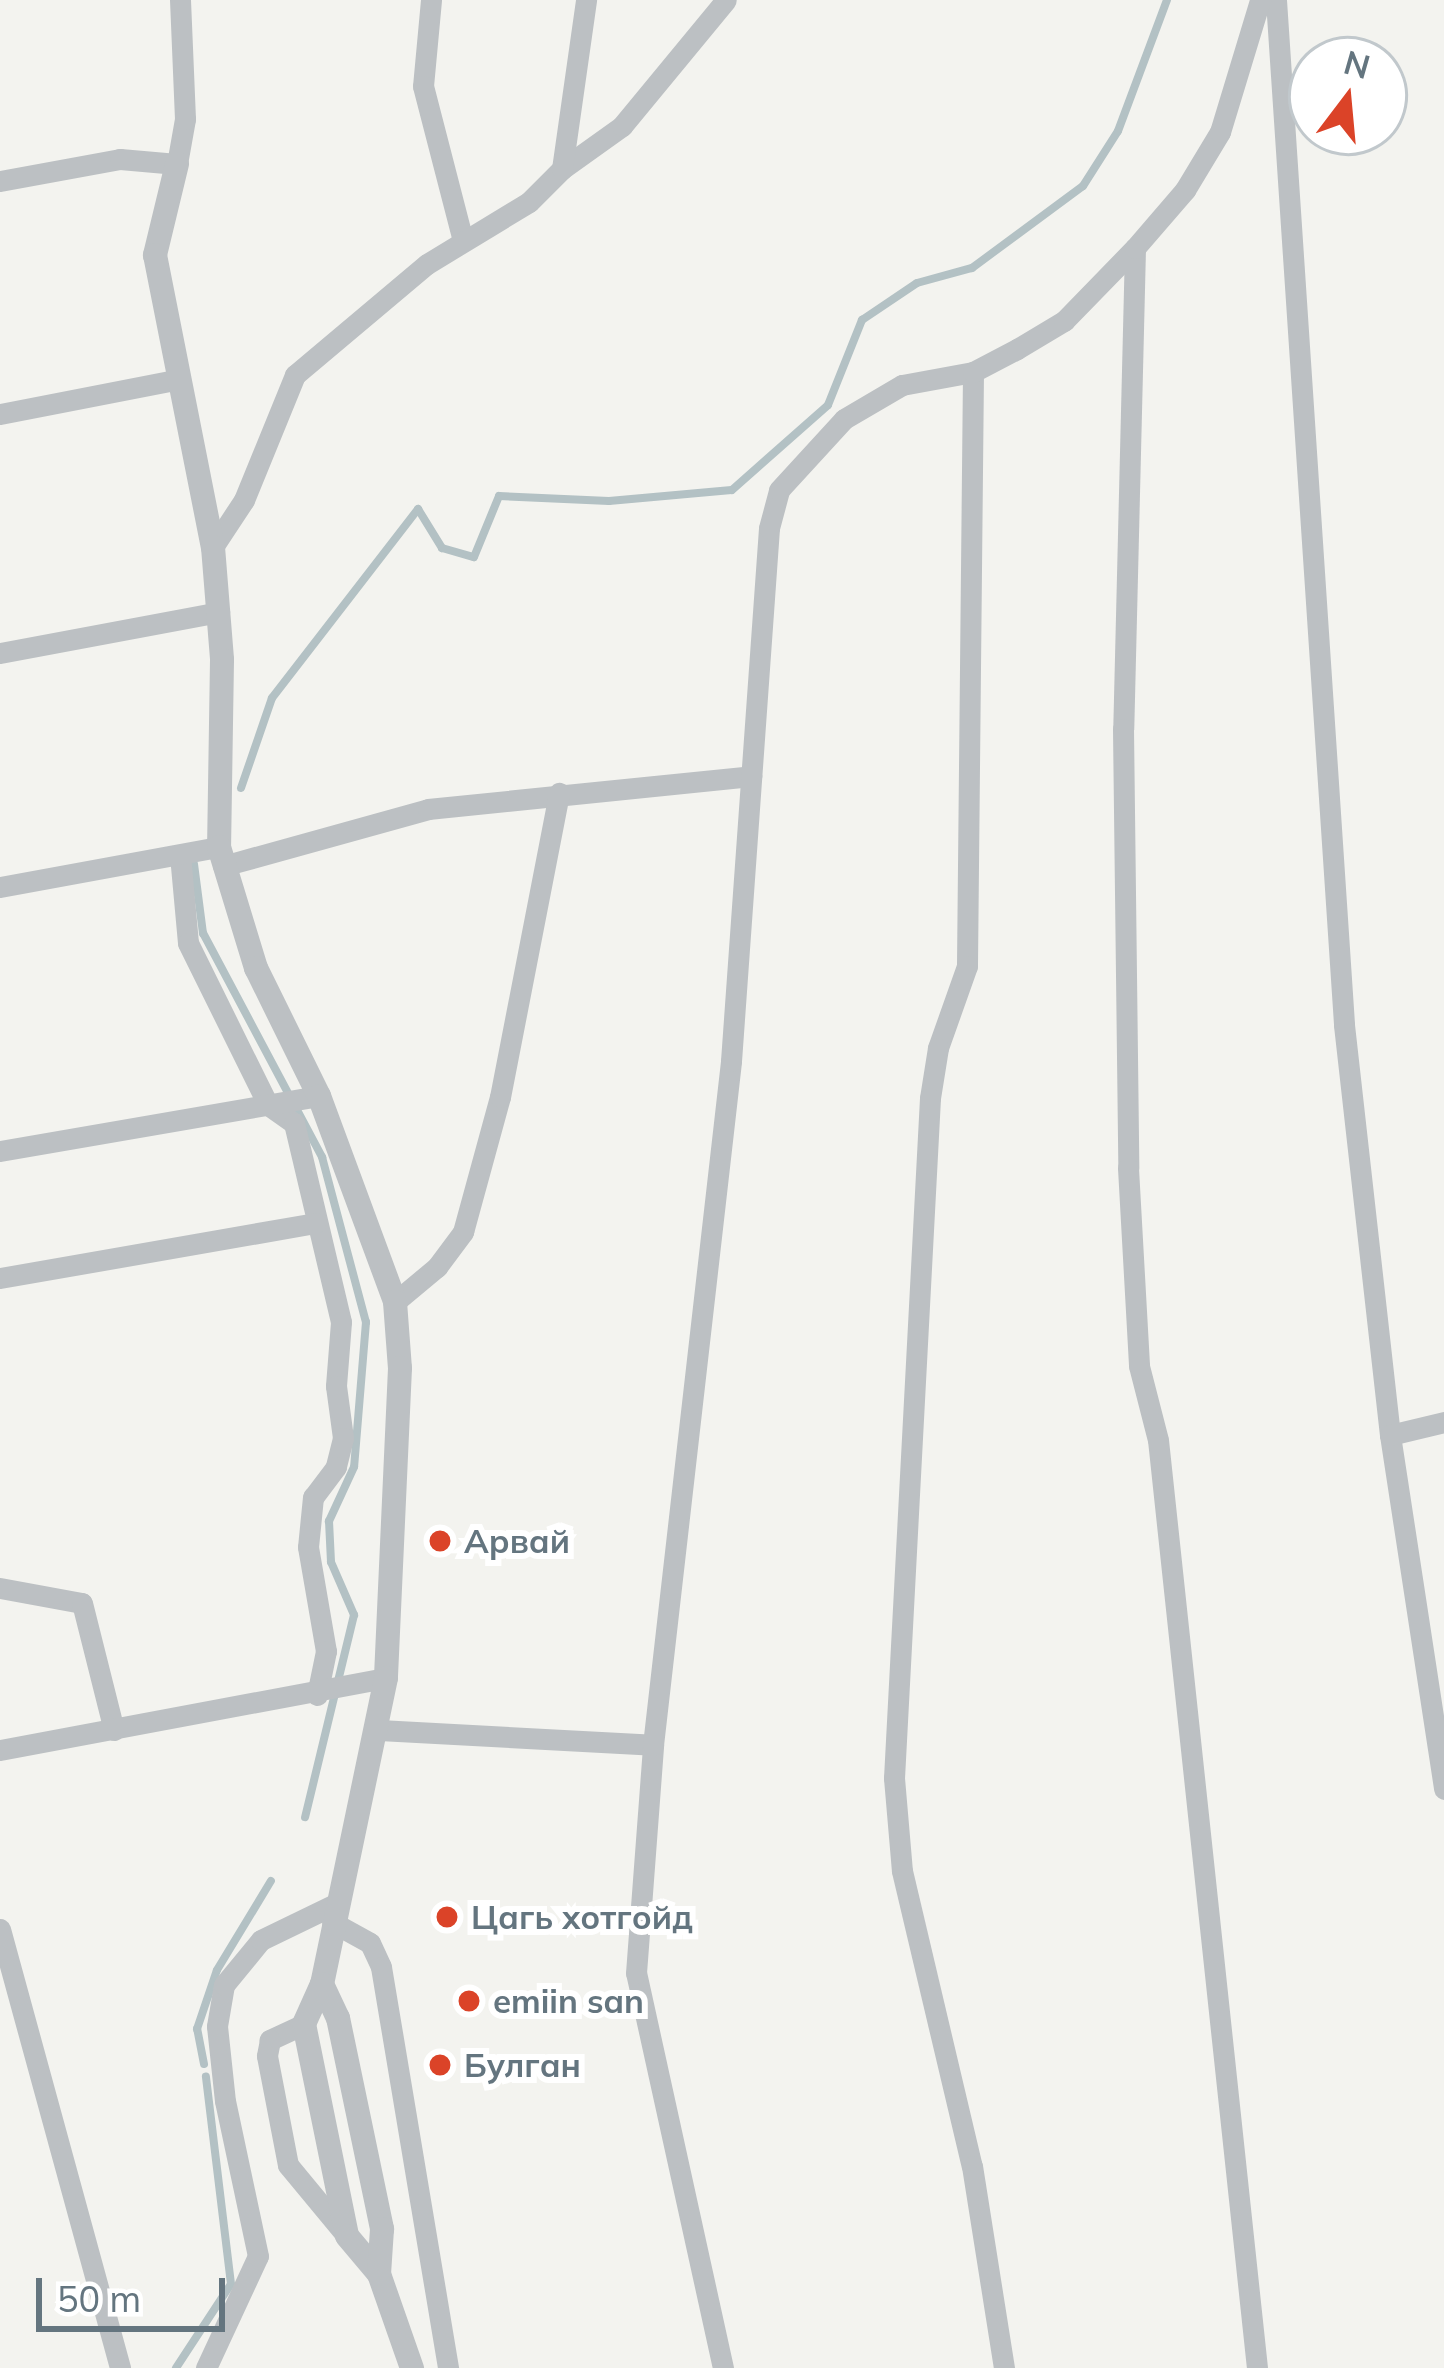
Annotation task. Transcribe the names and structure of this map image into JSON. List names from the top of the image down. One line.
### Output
{"places":["Арвай","Цагь хотгойд","emiin san","Булган"],"scale_bar":"50 m","north":"top"}
